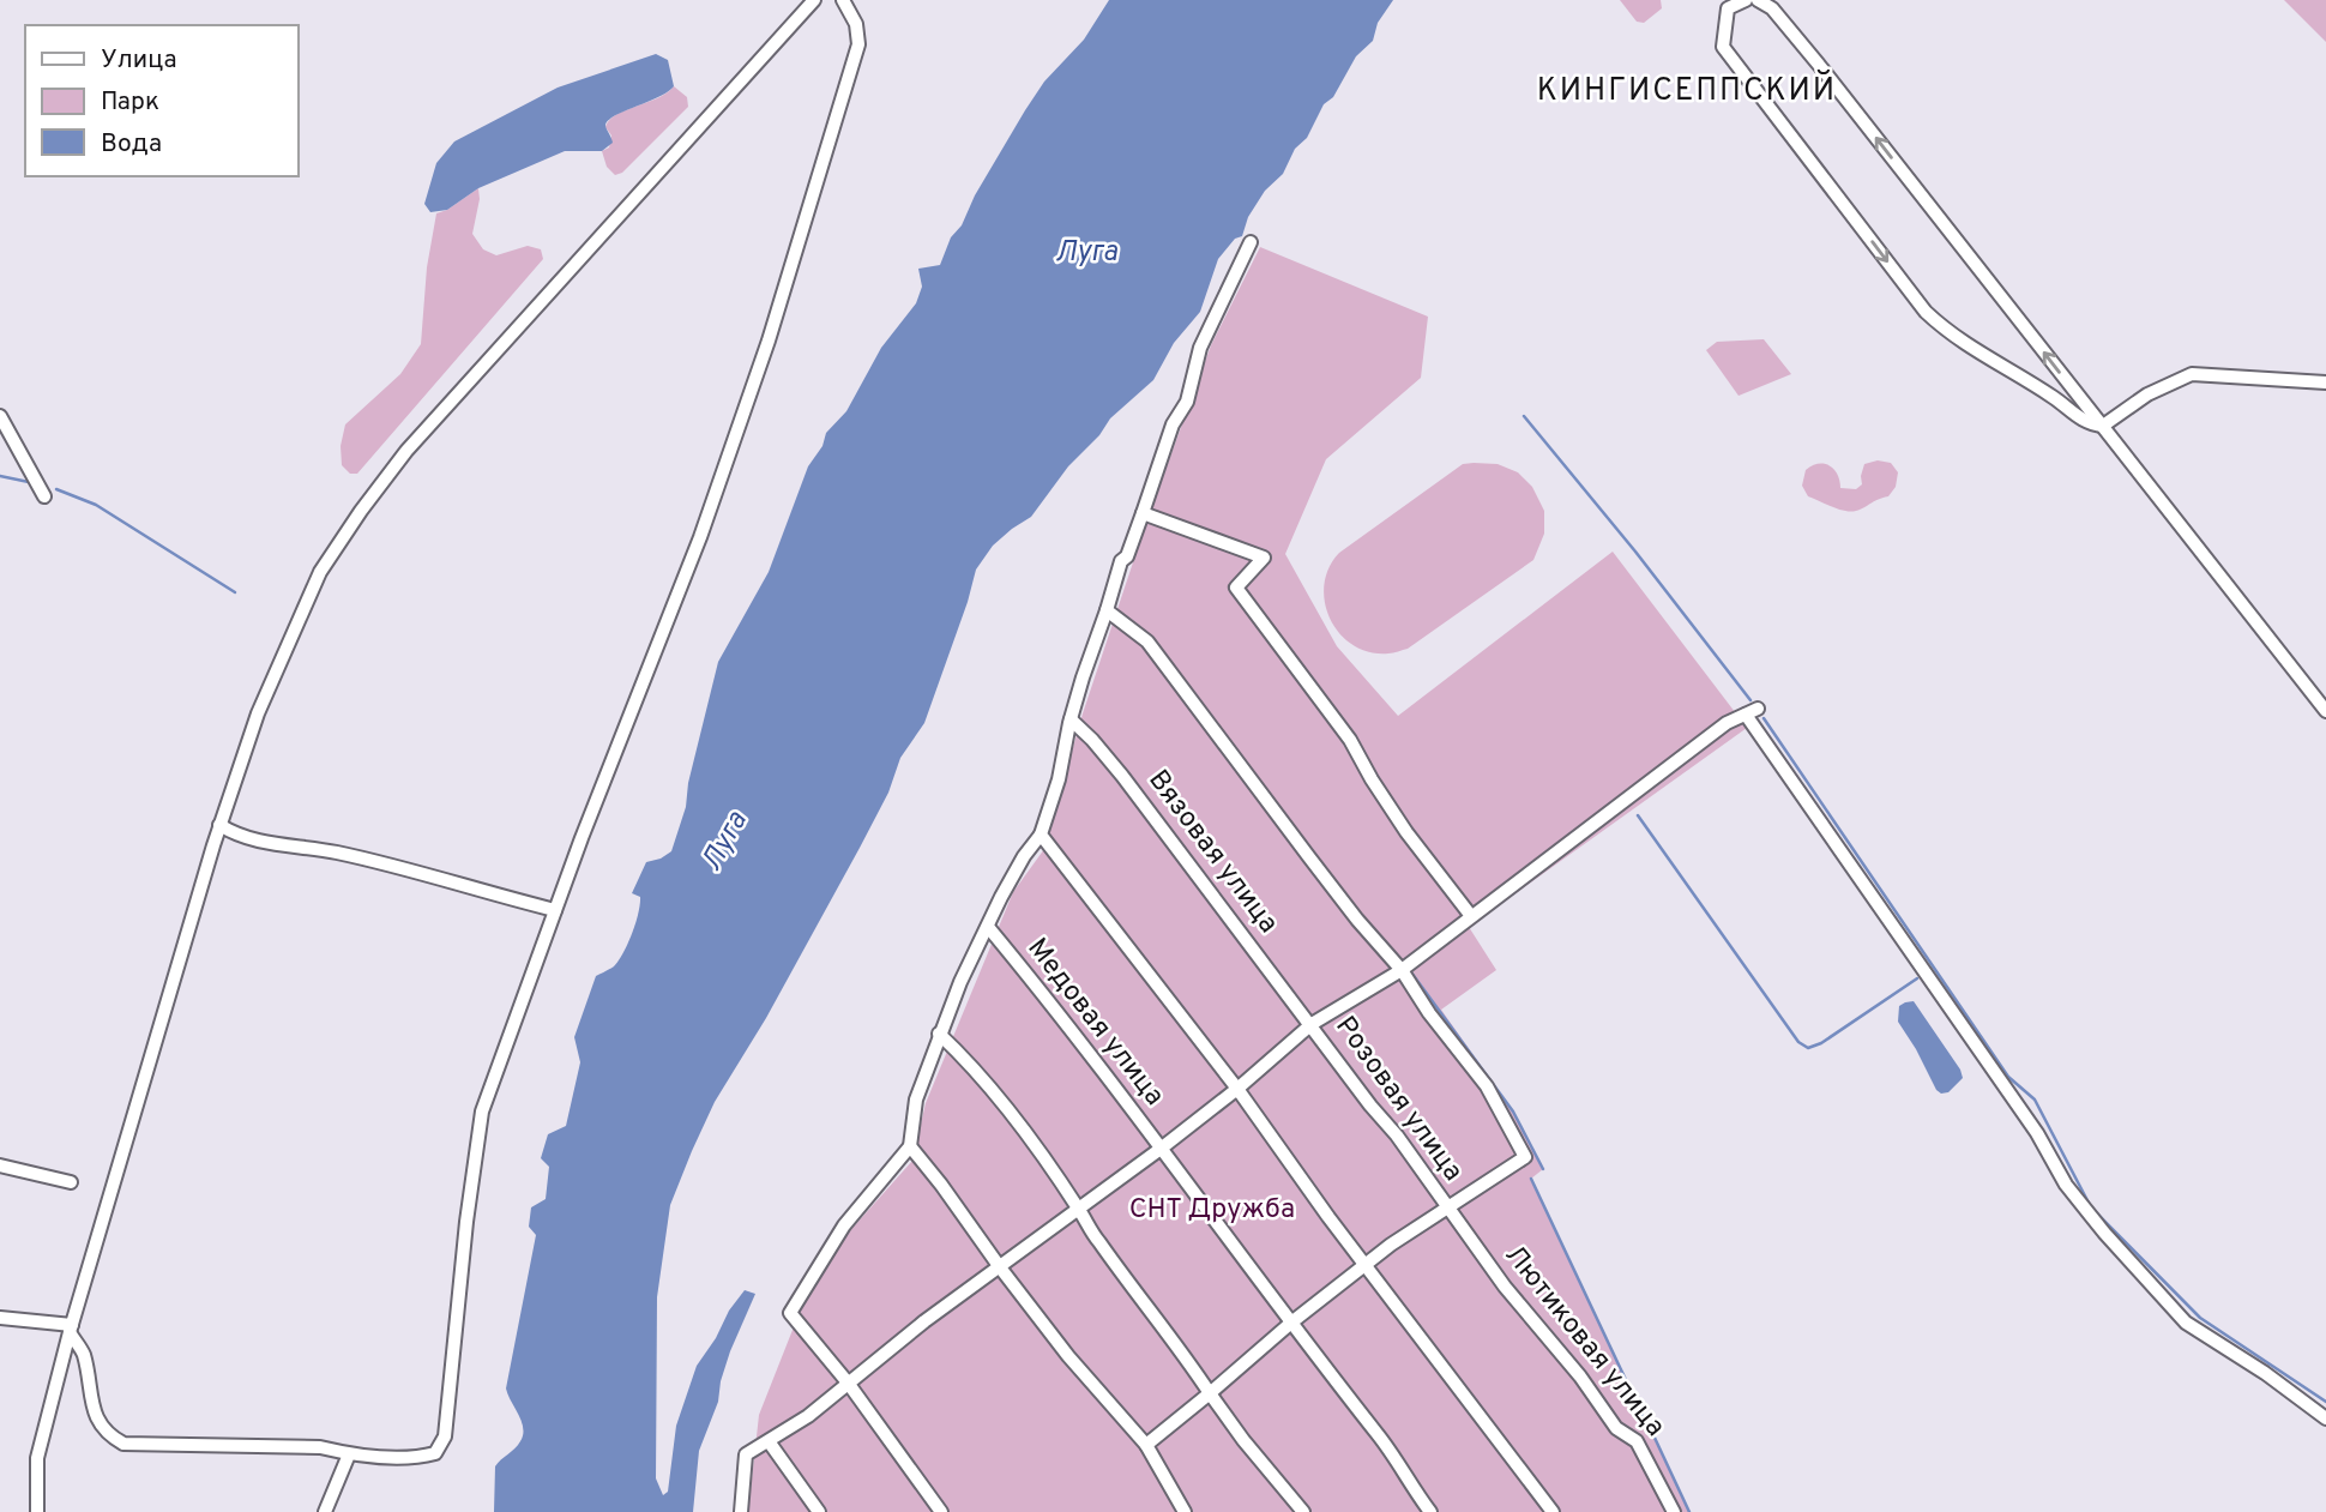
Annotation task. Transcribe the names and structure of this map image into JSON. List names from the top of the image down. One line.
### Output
{"streets":{"street":["Вязовая улица","Медовая улица","Розовая улица","Лютиковая улица"]},"crossings":[["Вязовая улица","Розовая улица"],["Розовая улица","Лютиковая улица"]],"districts":["КИНГИСЕППСКИЙ"],"water":["Луга"],"parks":["СНТ Дружба"],"legend":["Улица","Парк","Вода"]}
